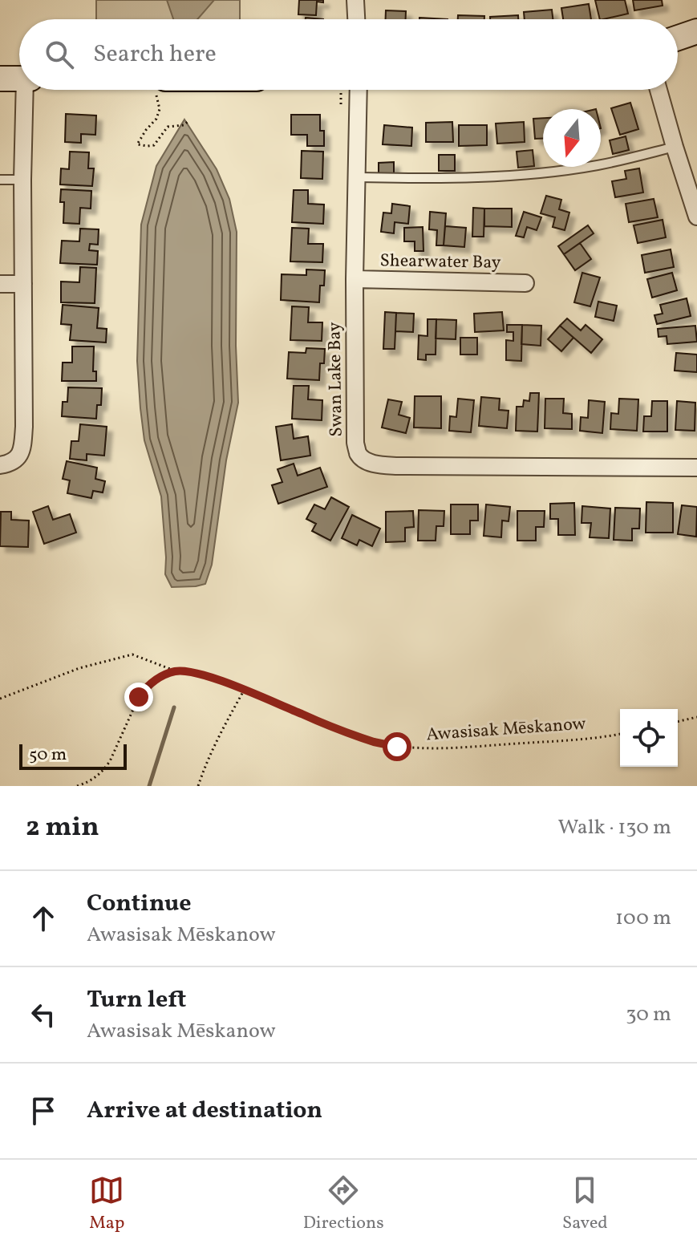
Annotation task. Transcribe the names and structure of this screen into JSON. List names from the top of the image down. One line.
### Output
{"streets":{"street":["Shearwater Bay","Swan Lake Bay"],"path":["Awasisak Mēskanow"]},"crossings":[["Shearwater Bay","Swan Lake Bay"]],"scale_bar":"50 m","north":"bottom","page":{"search":"Search here","scale":"50 m","heading":["2 min","Walk · 130 m"],"list":[["Continue","Awasisak Mēskanow","100 m"],["Turn left","Awasisak Mēskanow","30 m"],"Arrive at destination"],"nav":["Map","Directions","Saved"]}}
